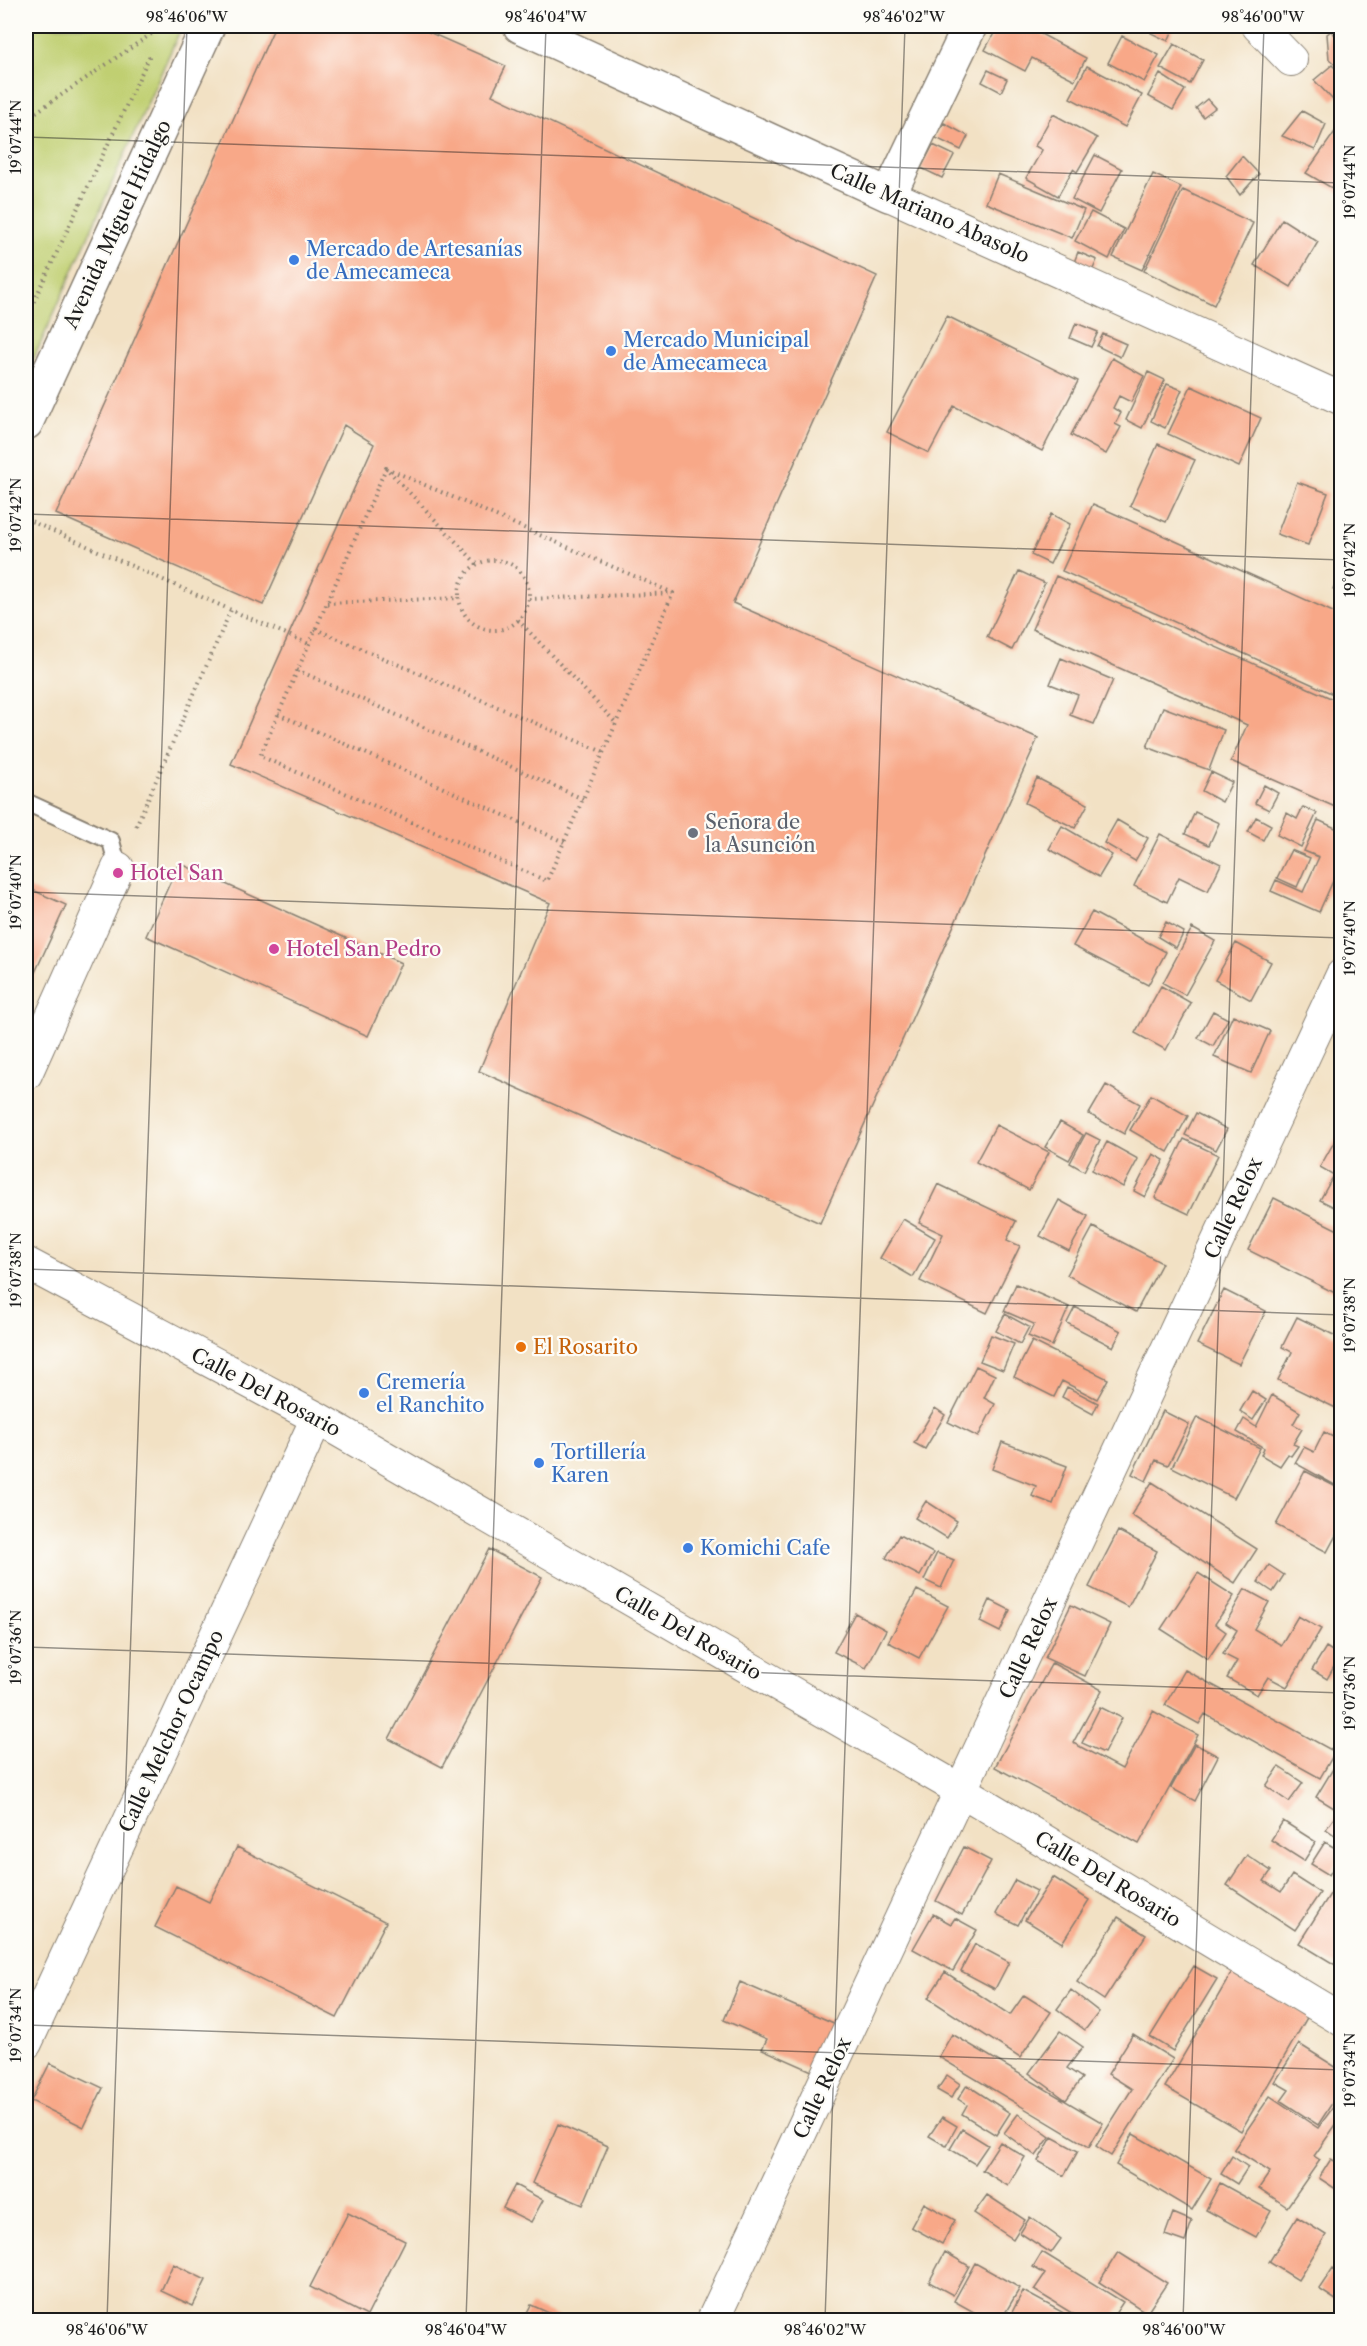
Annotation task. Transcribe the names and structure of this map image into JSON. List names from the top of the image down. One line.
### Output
{"streets":{"street":["Calle Mariano Abasolo","Avenida Miguel Hidalgo","Calle Relox","Calle Del Rosario","Calle Melchor Ocampo"]},"crossings":[["Calle Relox","Calle Del Rosario"],["Calle Del Rosario","Calle Melchor Ocampo"]],"places":["Mercado de Artesanías de Amecameca","Mercado Municipal de Amecameca","Señora de la Asunción","Hotel San","Hotel San Pedro","El Rosarito","Cremería el Ranchito","Tortillería Karen","Komichi Cafe"],"coordinates":["98°46'06\"W","98°46'04\"W","98°46'02\"W","98°46'00\"W","19°07'44\"N","19°07'42\"N","19°07'40\"N","19°07'38\"N","19°07'36\"N","19°07'34\"N"]}
